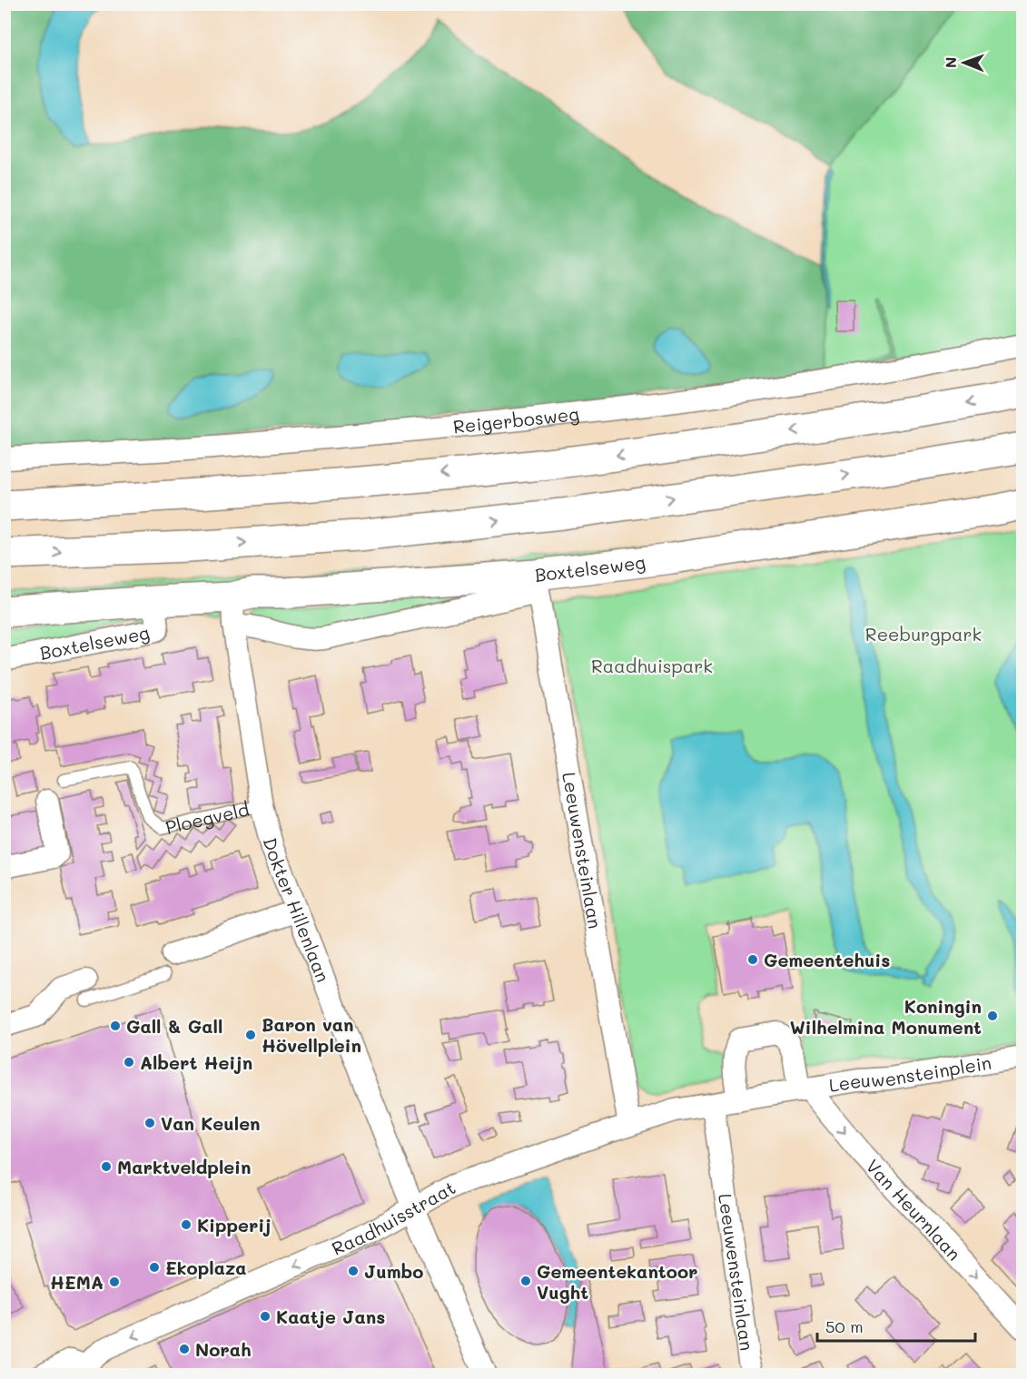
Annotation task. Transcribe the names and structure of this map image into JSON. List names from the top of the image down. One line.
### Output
{"streets":{"main road":["Boxtelseweg"],"street":["Reigerbosweg","Leeuwensteinlaan","Dokter Hillenlaan","Leeuwensteinplein","Van Heurnlaan","Raadhuisstraat"],"lane":["Ploegveld"]},"crossings":[["Boxtelseweg","Leeuwensteinlaan"],["Boxtelseweg","Dokter Hillenlaan"],["Ploegveld","Dokter Hillenlaan"],["Leeuwensteinlaan","Leeuwensteinplein"],["Leeuwensteinlaan","Raadhuisstraat"],["Dokter Hillenlaan","Raadhuisstraat"],["Leeuwensteinplein","Van Heurnlaan"],["Leeuwensteinplein","Raadhuisstraat"]],"one_way":["Van Heurnlaan","Raadhuisstraat"],"parks":["Reeburgpark","Raadhuispark"],"places":["Gemeentehuis","Koningin Wilhelmina Monument","Gall & Gall","Baron van Hövellplein","Albert Heijn","Van Keulen","Marktveldplein","Kipperij","Ekoplaza","Jumbo","Gemeentekantoor Vught","HEMA","Kaatje Jans","Norah"],"scale_bar":"50 m","north":"left"}
